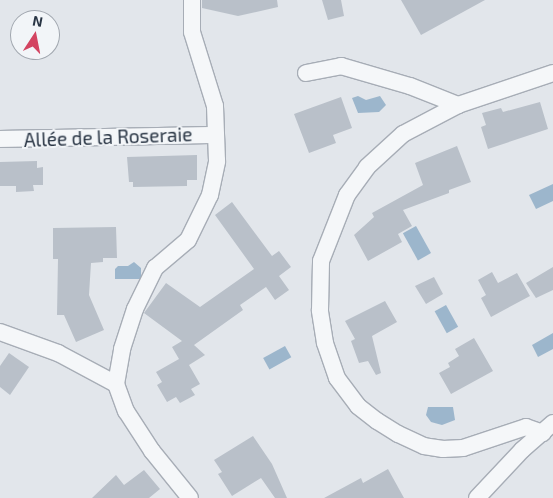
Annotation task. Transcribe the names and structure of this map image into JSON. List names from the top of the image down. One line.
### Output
{"streets":{"street":["Allée de la Roseraie"]},"north":"top"}
